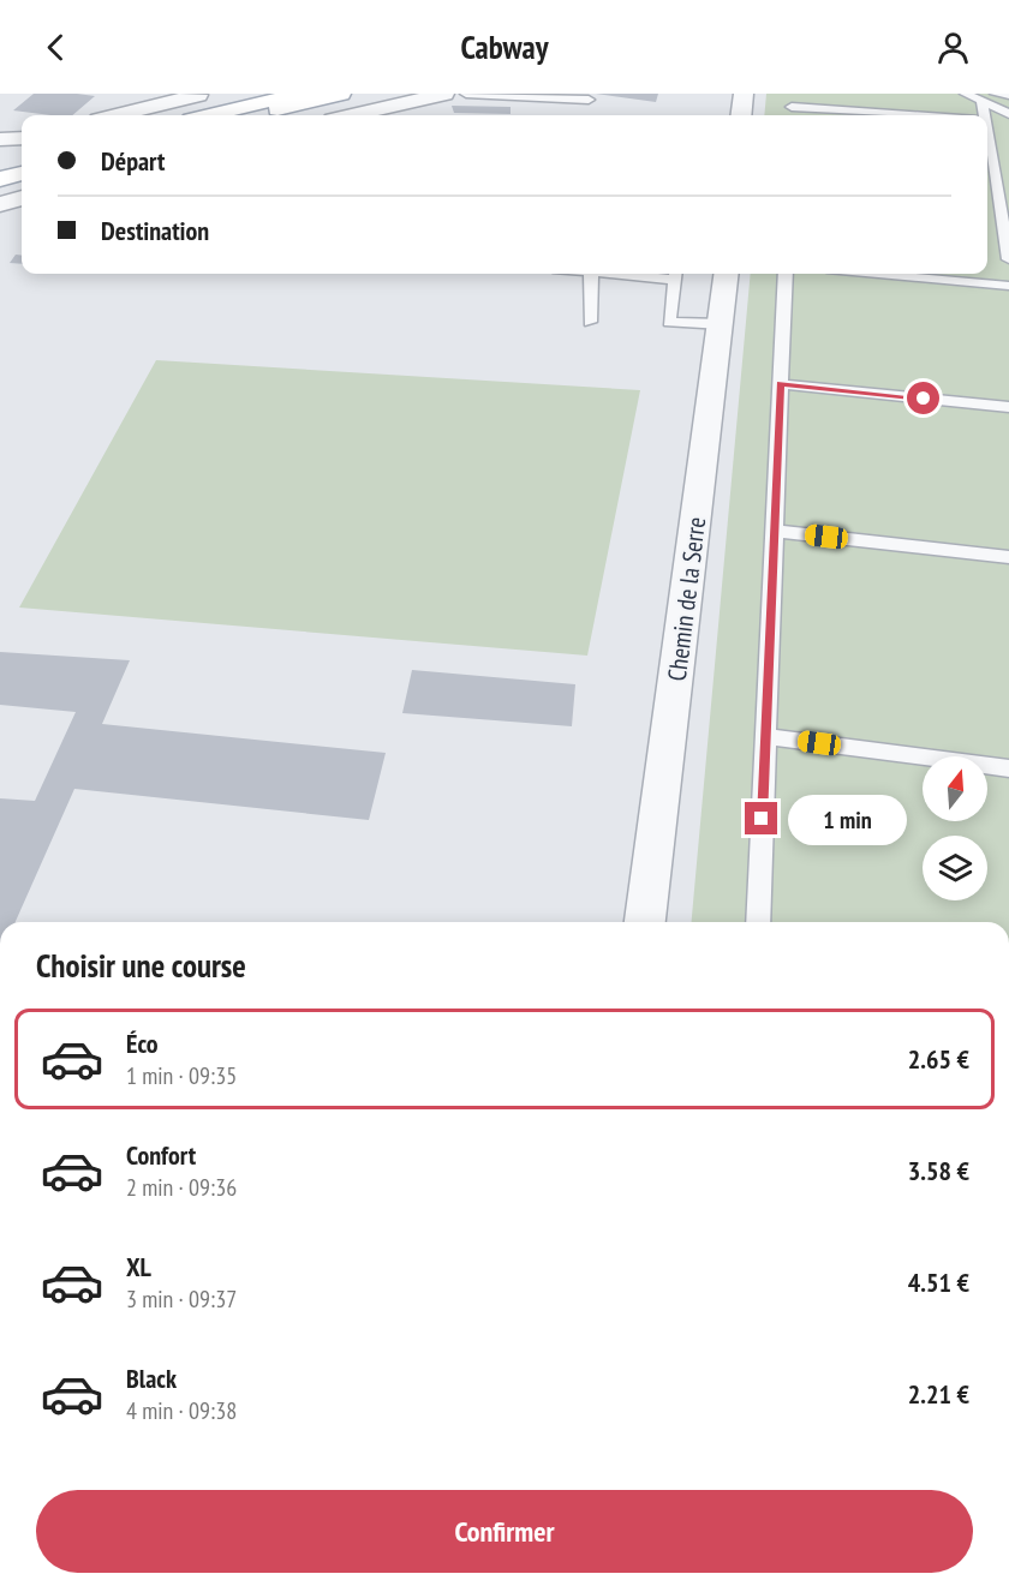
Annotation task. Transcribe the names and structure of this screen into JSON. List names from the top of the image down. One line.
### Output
{"streets":{"street":["Chemin de la Serre"]},"north":"top","page":{"header":"Cabway","banner":["Départ","Destination"],"bubble":"1 min","heading":"Choisir une course","list":[{"name":"Éco","note":"1 min · 09:35","value":"2.65 €"},{"name":"Confort","note":"2 min · 09:36","value":"3.58 €"},{"name":"XL","note":"3 min · 09:37","value":"4.51 €"},{"name":"Black","note":"4 min · 09:38","value":"2.21 €"}],"buttons":"Confirmer"}}
